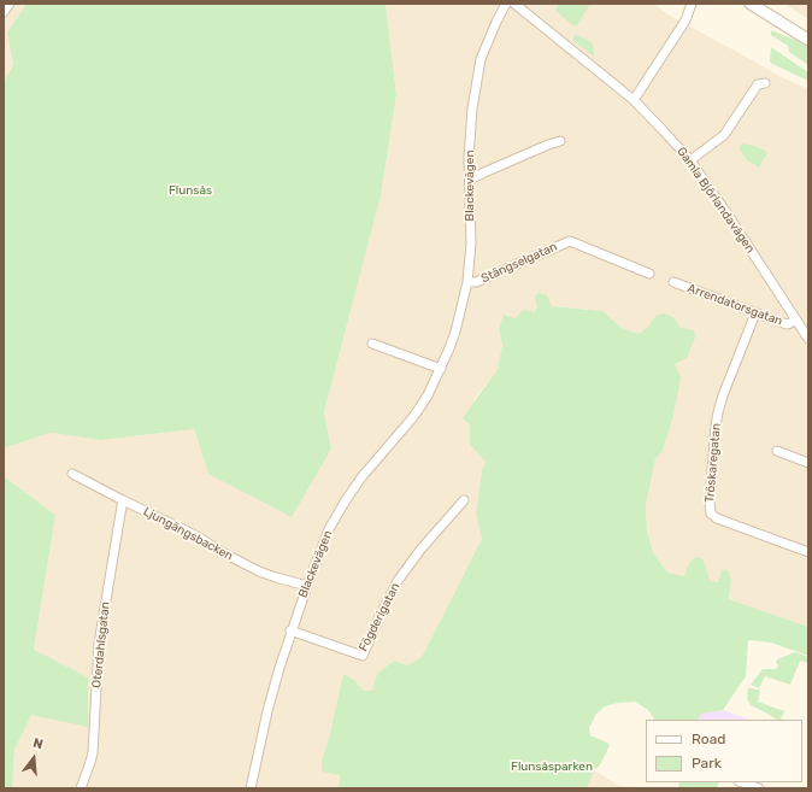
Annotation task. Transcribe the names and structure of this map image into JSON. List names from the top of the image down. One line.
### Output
{"streets":{"street":["Blackevägen","Gamla Björlandavägen","Stängselgatan","Arrendatorsgatan","Tröskaregatan","Ljungängsbacken","Fögderigatan","Oterdahlsgatan"]},"crossings":[["Blackevägen","Stängselgatan"],["Blackevägen","Ljungängsbacken"],["Blackevägen","Fögderigatan"],["Gamla Björlandavägen","Arrendatorsgatan"],["Arrendatorsgatan","Tröskaregatan"],["Ljungängsbacken","Oterdahlsgatan"]],"parks":["Flunsås","Flunsåsparken"],"legend":["Road","Park"],"north":"top"}
